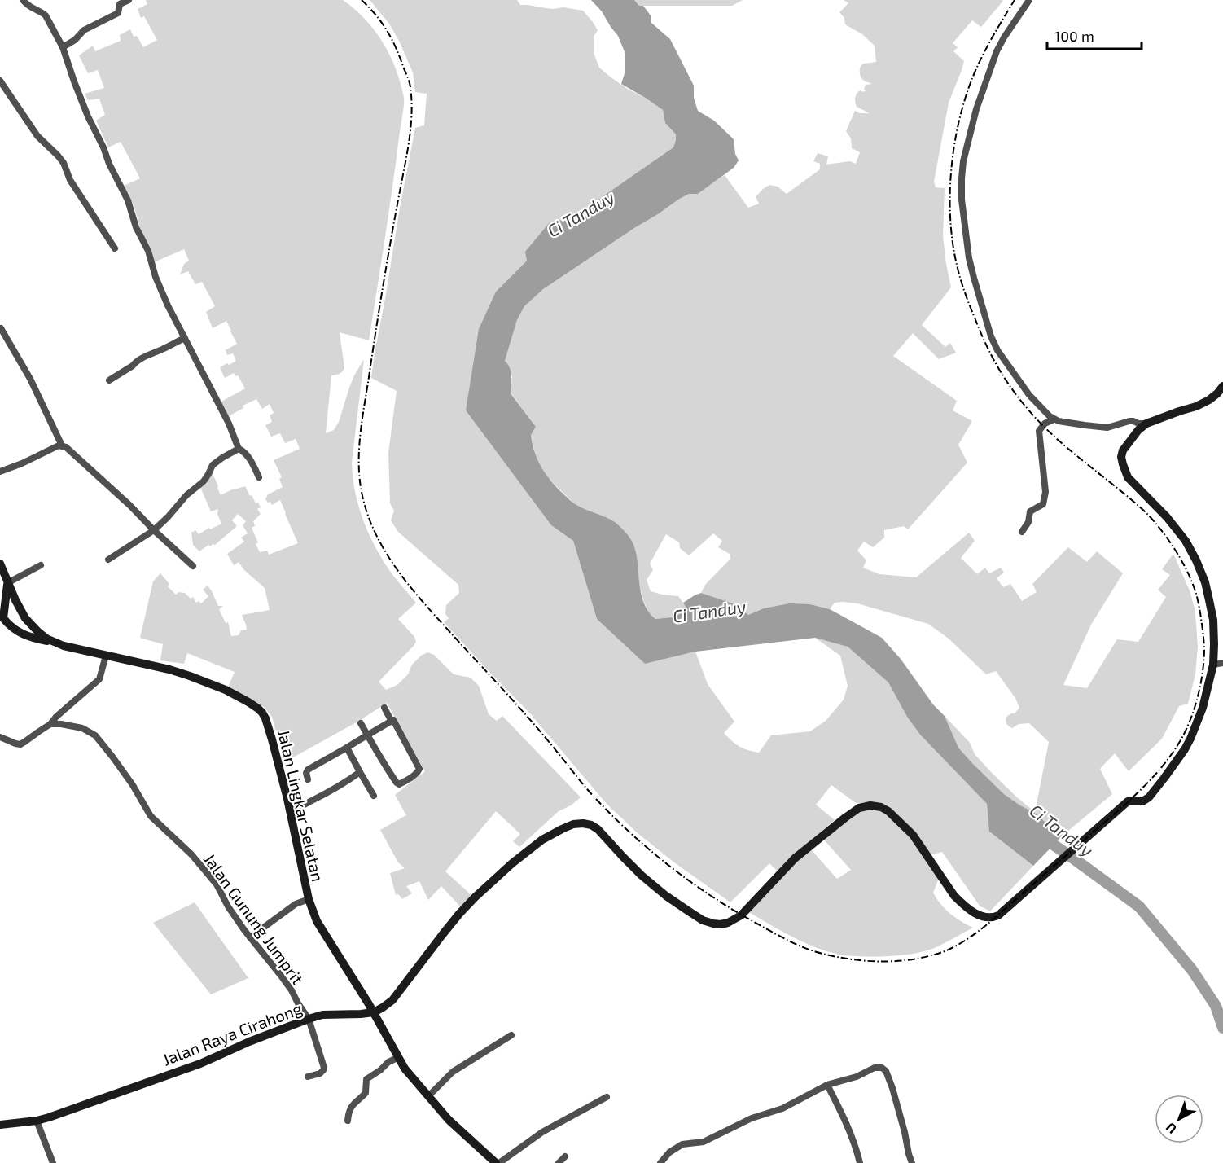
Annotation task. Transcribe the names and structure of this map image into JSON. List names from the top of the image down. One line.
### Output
{"streets":{"street":["Jalan Lingkar Selatan","Jalan Gunung Jumprit","Jalan Raya Cirahong"]},"crossings":[["Jalan Lingkar Selatan","Jalan Raya Cirahong"],["Jalan Gunung Jumprit","Jalan Raya Cirahong"]],"water":["Ci Tanduy"],"scale_bar":"100 m","north":"bottom left"}
